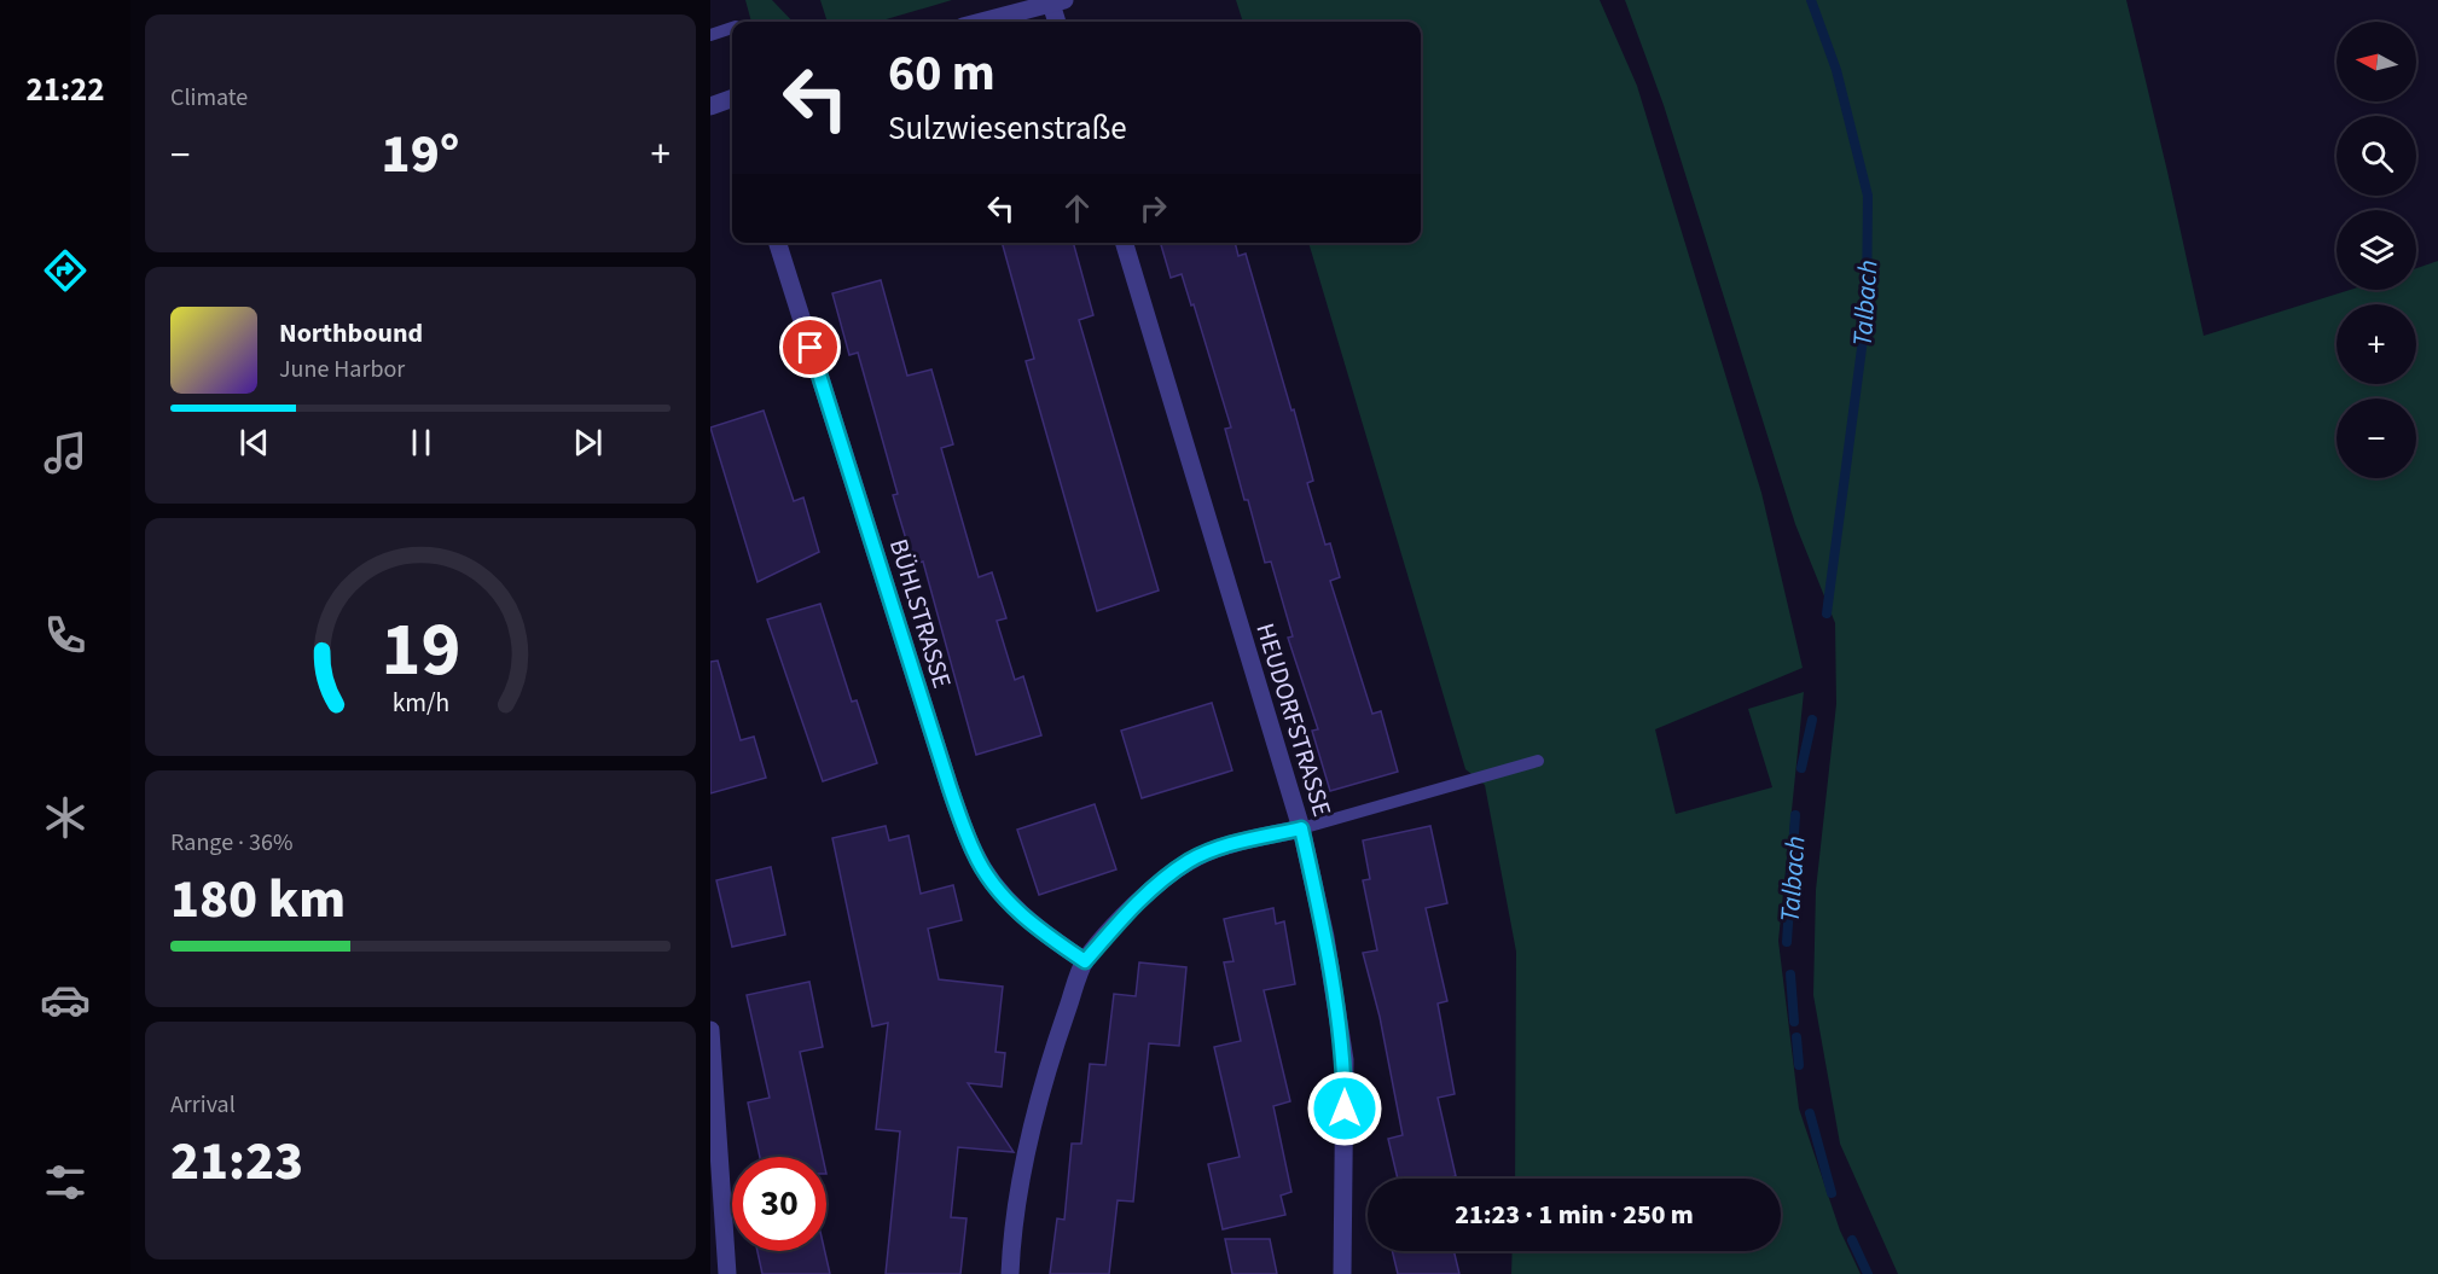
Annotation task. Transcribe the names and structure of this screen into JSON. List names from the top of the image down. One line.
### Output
{"streets":{"street":["BÜHLSTRASSE","HEUDORFSTRASSE"]},"water":["Talbach"],"north":"left","page":{"tabs":"21:22","tile":["Climate",["Range · 36%","180 km"],["Arrival","21:23"]],"map_buttons":["+","−"],"turn":["60 m","Sulzwiesenstraße"],"heat":["−","19°","+"],"song":["Northbound","June Harbor"],"limit":"30","trip":"21:23 · 1 min · 250 m","gauge":["19","km/h"]}}
